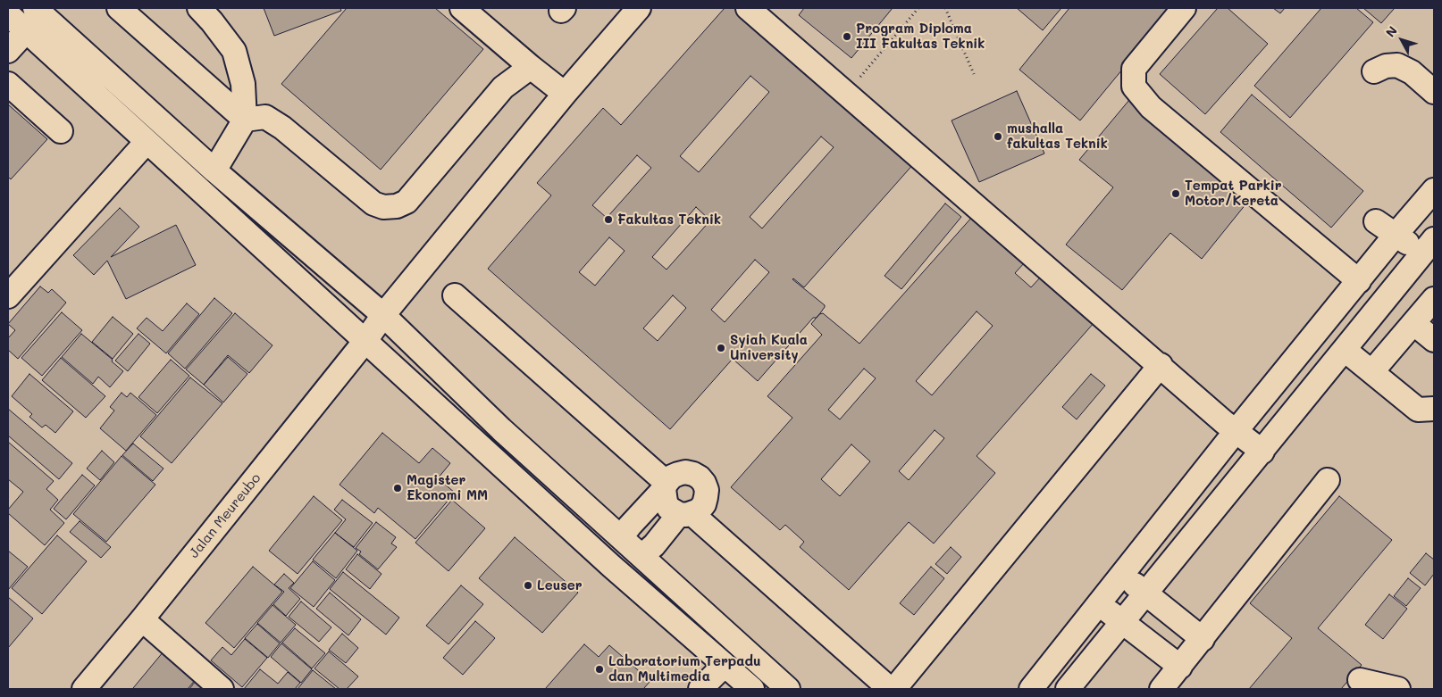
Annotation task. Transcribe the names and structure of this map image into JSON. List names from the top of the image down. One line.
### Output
{"streets":{"street":["Jalan Meureubo"]},"places":["Program Diploma III Fakultas Teknik","mushalla fakultas Teknik","Tempat Parkir Motor/Kereta","Fakultas Teknik","Syiah Kuala University","Magister Ekonomi MM","Leuser","Laboratorium Terpadu dan Multimedia"],"north":"top left"}
